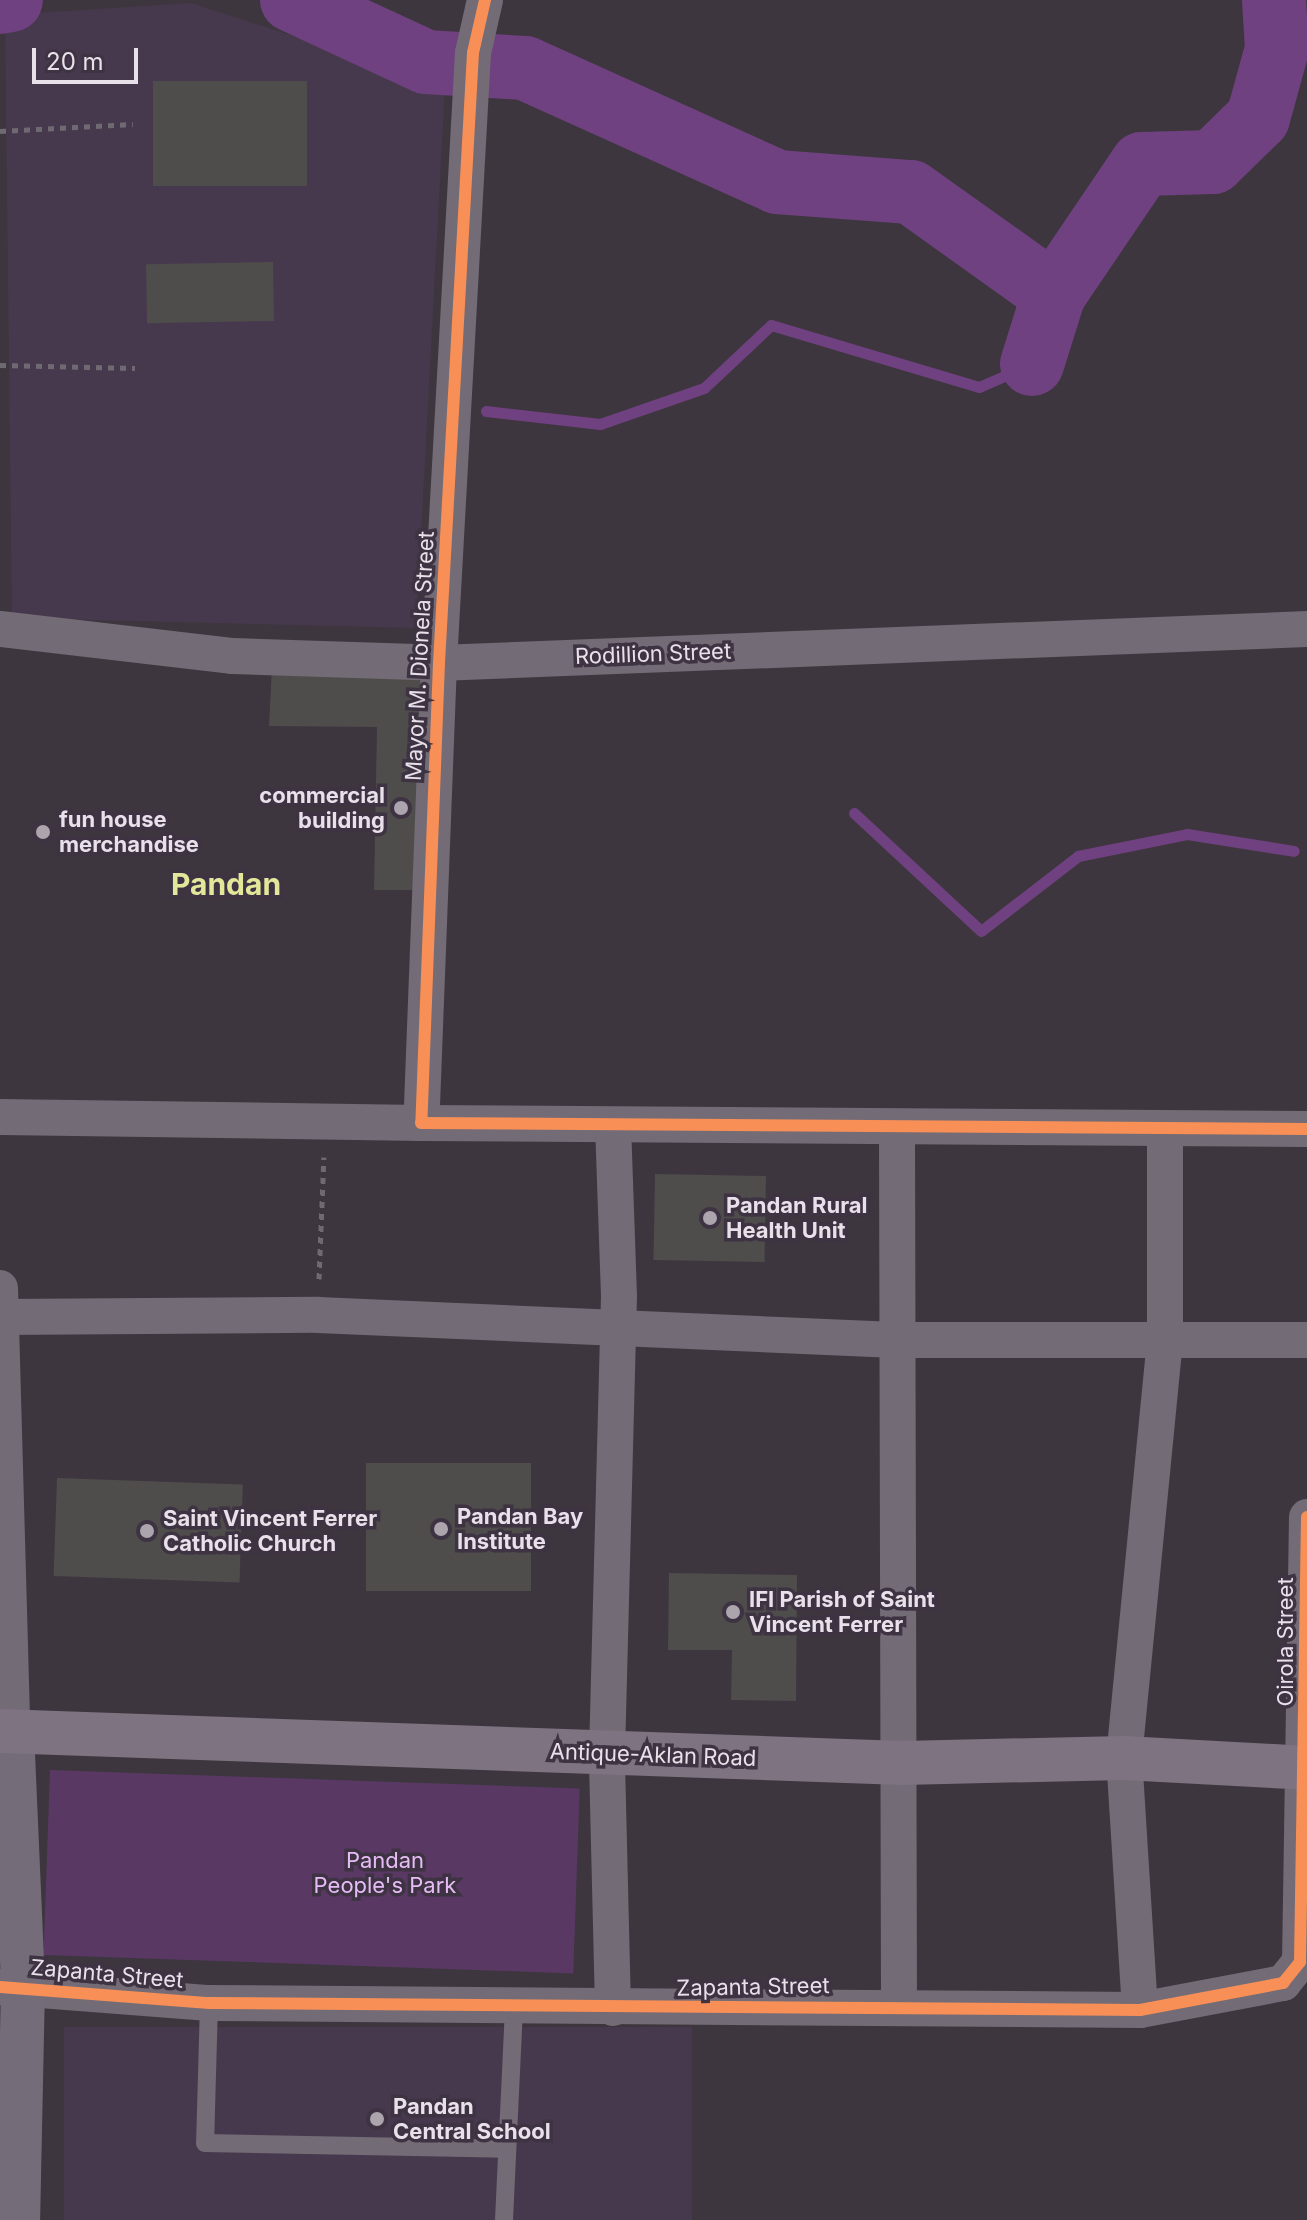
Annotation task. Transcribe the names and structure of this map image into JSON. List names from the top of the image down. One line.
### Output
{"streets":{"main road":["Antique-Aklan Road"],"street":["Rodillion Street","Mayor M. Dionela Street","Oirola Street","Zapanta Street"]},"crossings":[["Rodillion Street","Mayor M. Dionela Street"],["Oirola Street","Antique-Aklan Road"],["Oirola Street","Zapanta Street"],["Antique-Aklan Road","Zapanta Street"]],"districts":["Pandan"],"parks":["Pandan People's Park"],"places":["commercial building","fun house merchandise","Pandan Rural Health Unit","Pandan Bay Institute","Saint Vincent Ferrer Catholic Church","IFI Parish of Saint Vincent Ferrer","Pandan Central School"],"scale_bar":"20 m"}
